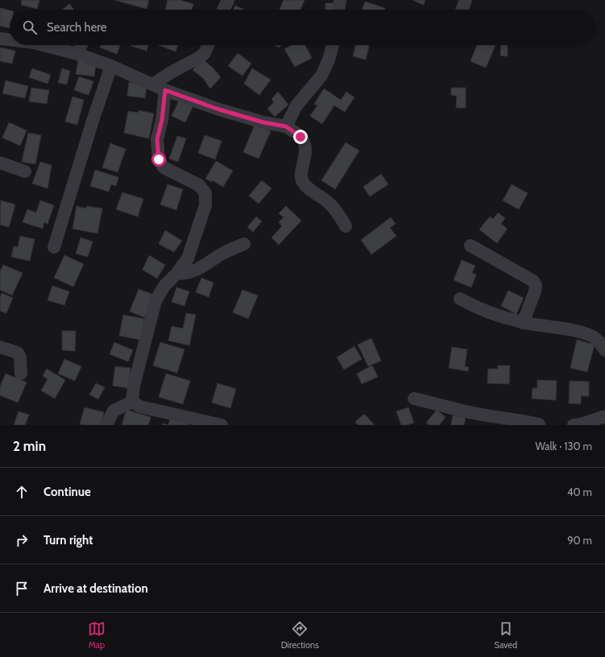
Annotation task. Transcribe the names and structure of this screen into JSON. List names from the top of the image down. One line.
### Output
{"page":{"search":"Search here","heading":["2 min","Walk · 130 m"],"list":[["Continue","40 m"],["Turn right","90 m"],"Arrive at destination"],"nav":["Map","Directions","Saved"]}}
